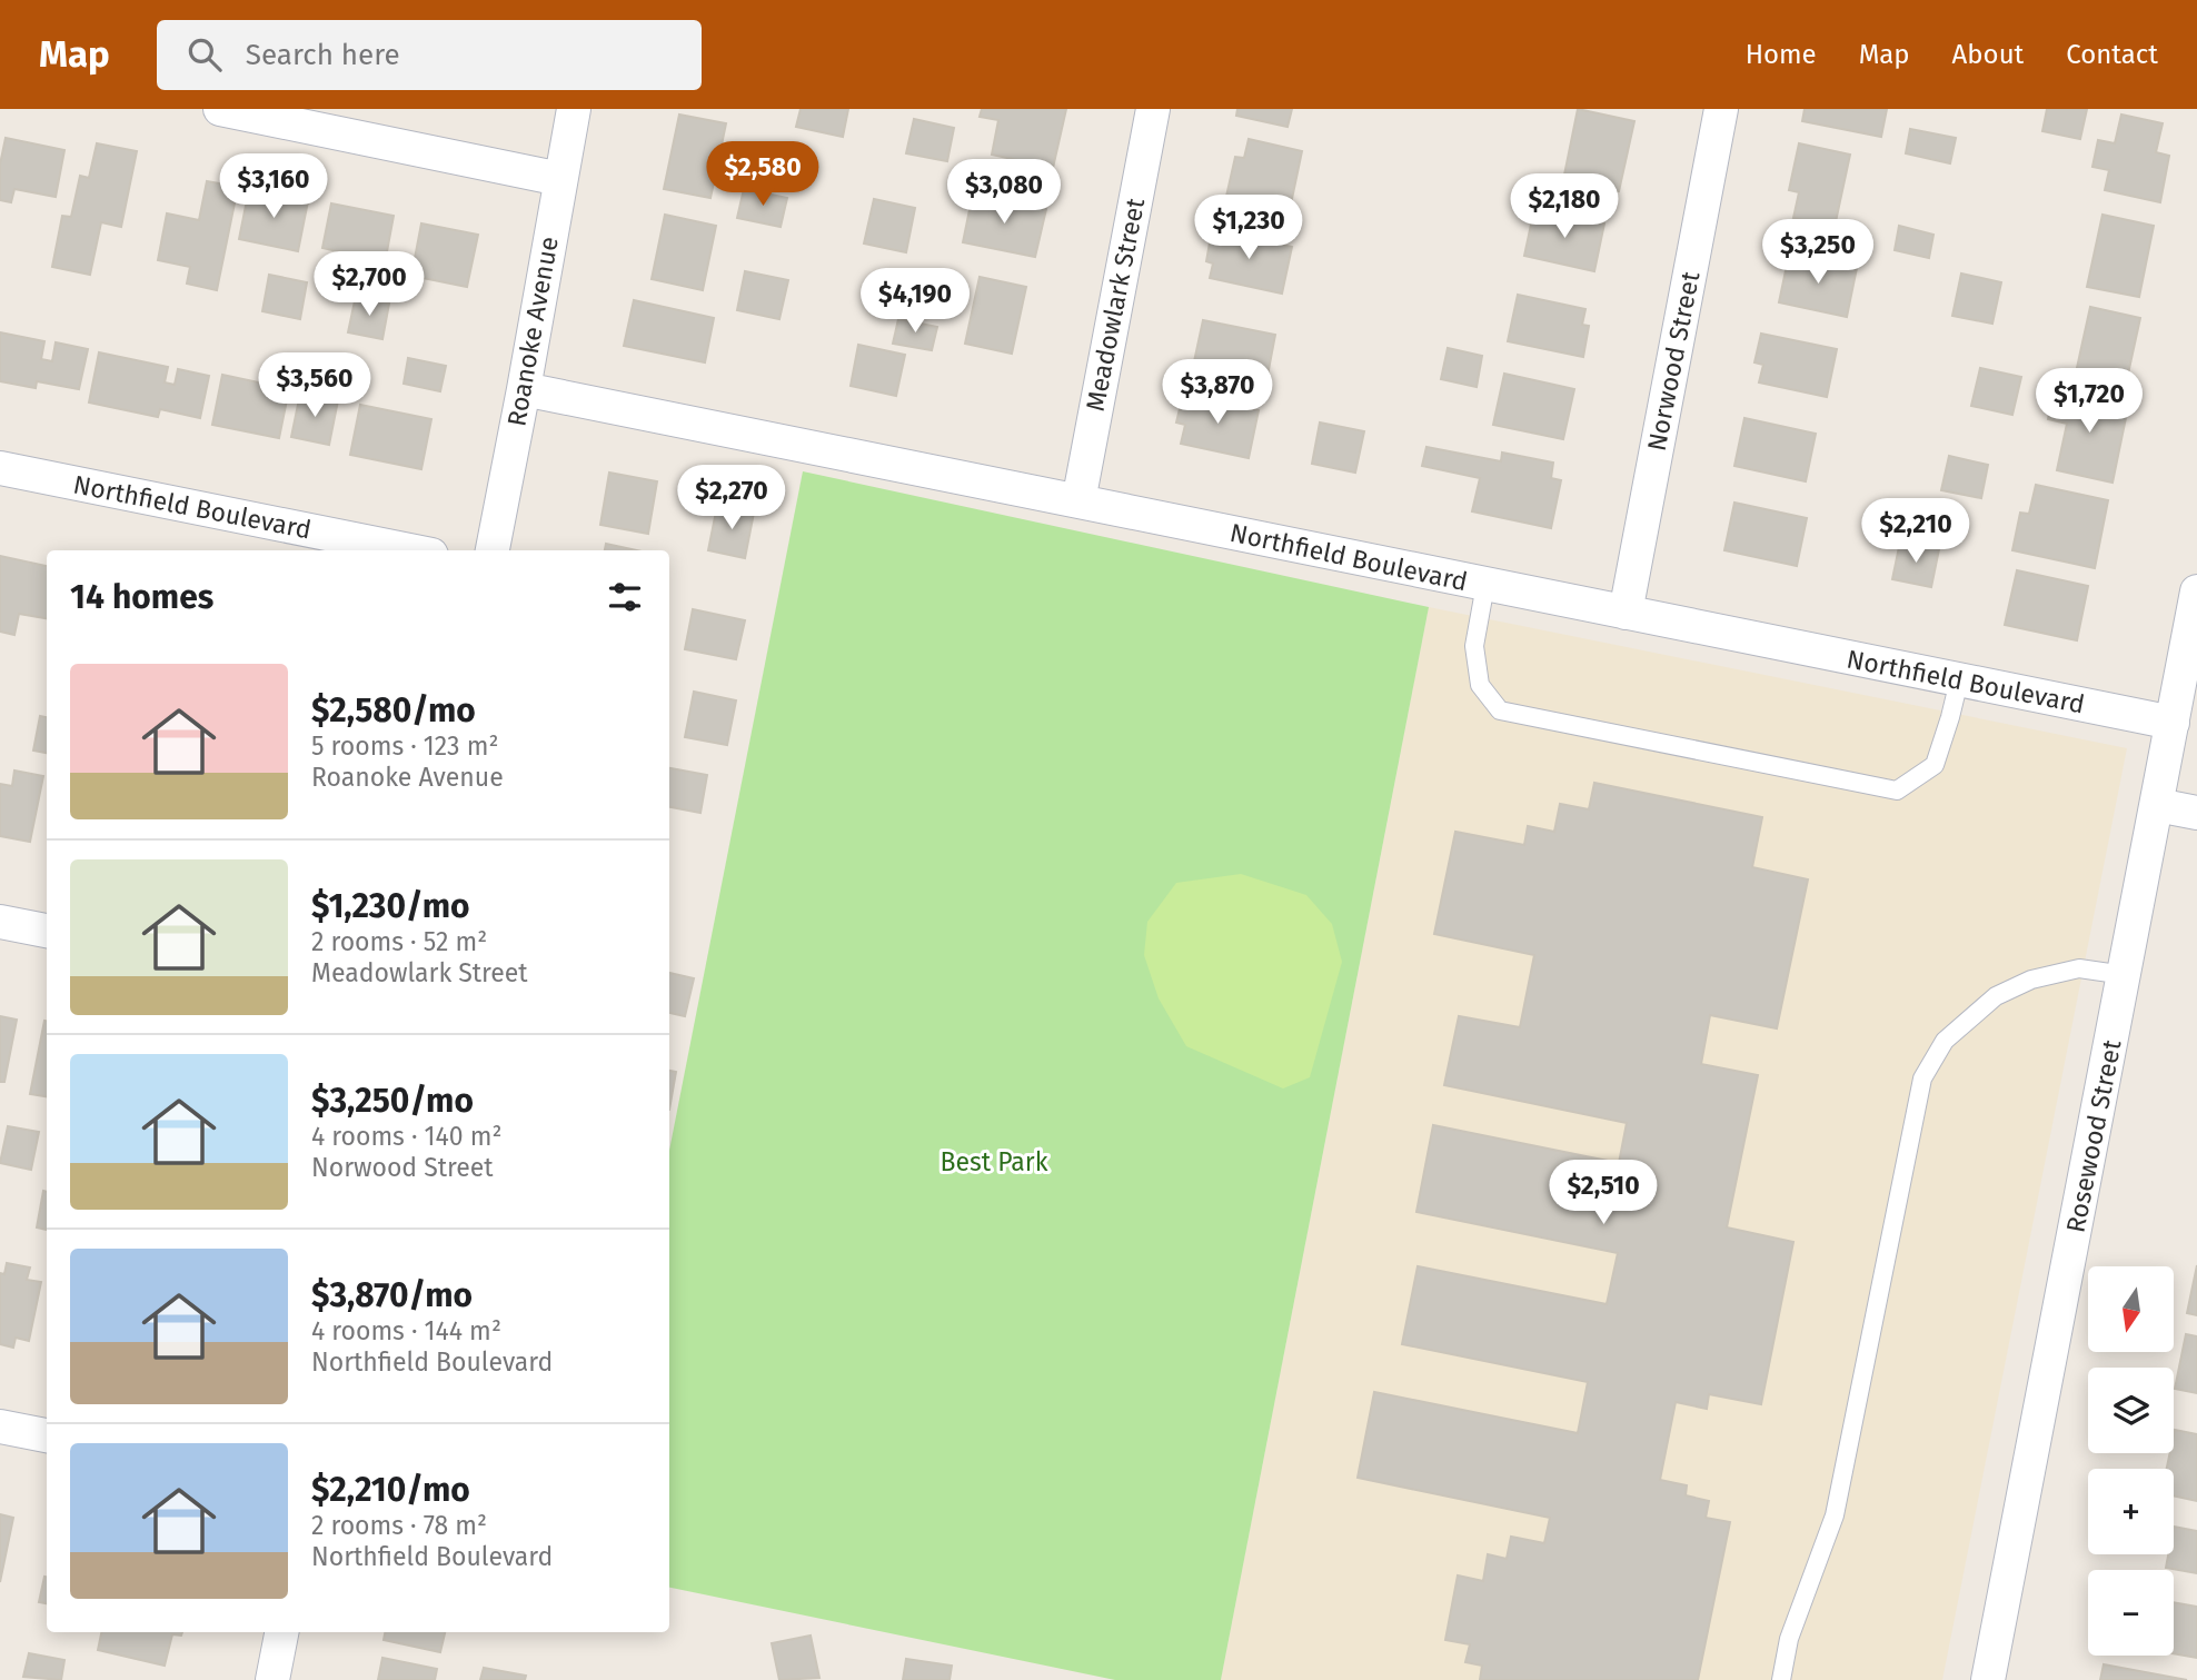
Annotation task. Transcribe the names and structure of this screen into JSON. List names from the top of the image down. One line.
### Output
{"streets":{"street":["Meadowlark Street","Roanoke Avenue","Norwood Street","Northfield Boulevard","Rosewood Street"]},"crossings":[["Meadowlark Street","Northfield Boulevard"],["Roanoke Avenue","Northfield Boulevard"],["Norwood Street","Northfield Boulevard"],["Northfield Boulevard","Rosewood Street"]],"parks":["Best Park"],"north":"bottom","page":{"header":"Map","search":"Search here","nav":["Home","Map","About","Contact"],"price":["$2,580","$3,160","$3,080","$2,180","$1,230","$3,250","$2,700","$4,190","$3,560","$3,870","$1,720","$2,270","$2,210","$2,510"],"heading":"14 homes","list":[{"name":"$2,580/mo","note":"5 rooms · 123 m² · Roanoke Avenue"},{"name":"$1,230/mo","note":"2 rooms · 52 m² · Meadowlark Street"},{"name":"$3,250/mo","note":"4 rooms · 140 m² · Norwood Street"},{"name":"$3,870/mo","note":"4 rooms · 144 m² · Northfield Boulevard"},{"name":"$2,210/mo","note":"2 rooms · 78 m² · Northfield Boulevard"}],"map_buttons":["+","−"]}}
